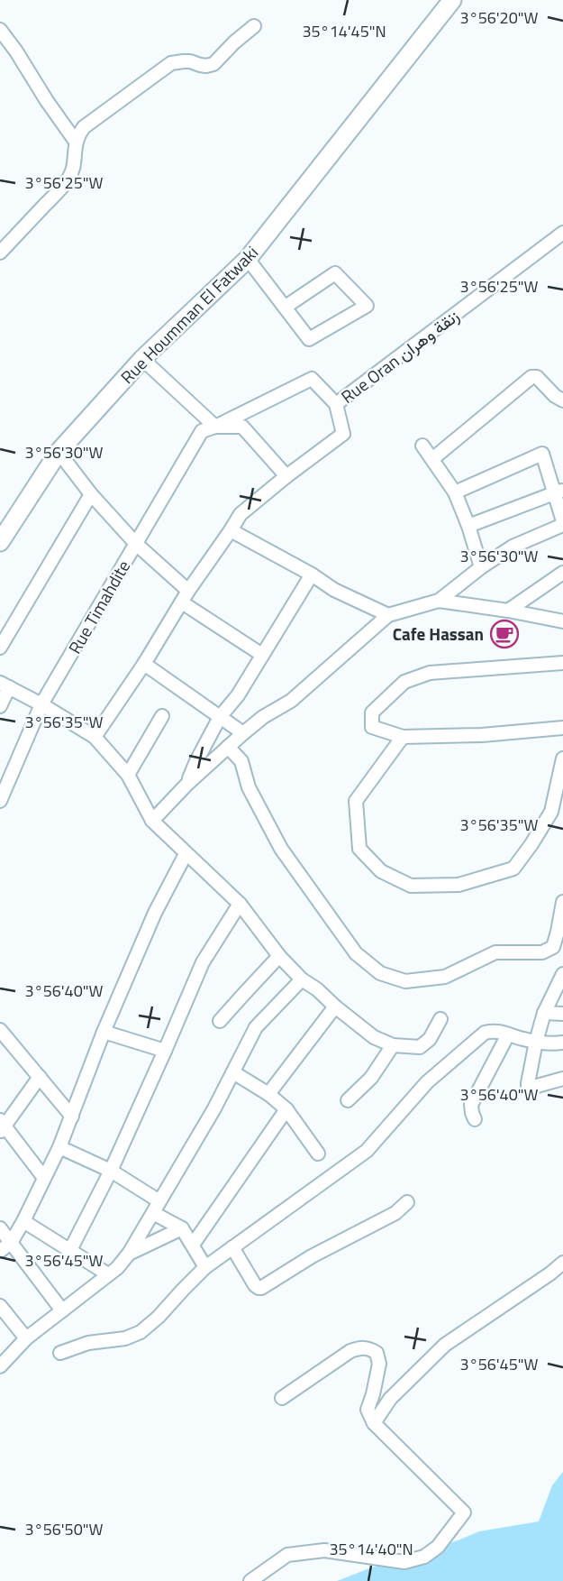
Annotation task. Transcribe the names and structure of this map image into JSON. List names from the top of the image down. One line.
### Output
{"streets":{"street":["Rue Houmman El Fatwaki","Rue Oran زنقة وهران","Rue Timahdite"]},"crossings":[["Rue Oran زنقة وهران","Rue Timahdite"]],"places":{"cafe":["Cafe Hassan"]},"coordinates":["3°56'20\"W","35°14'45\"N","3°56'25\"W","3°56'30\"W","3°56'35\"W","3°56'40\"W","3°56'45\"W","3°56'50\"W","35°14'40\"N"]}
